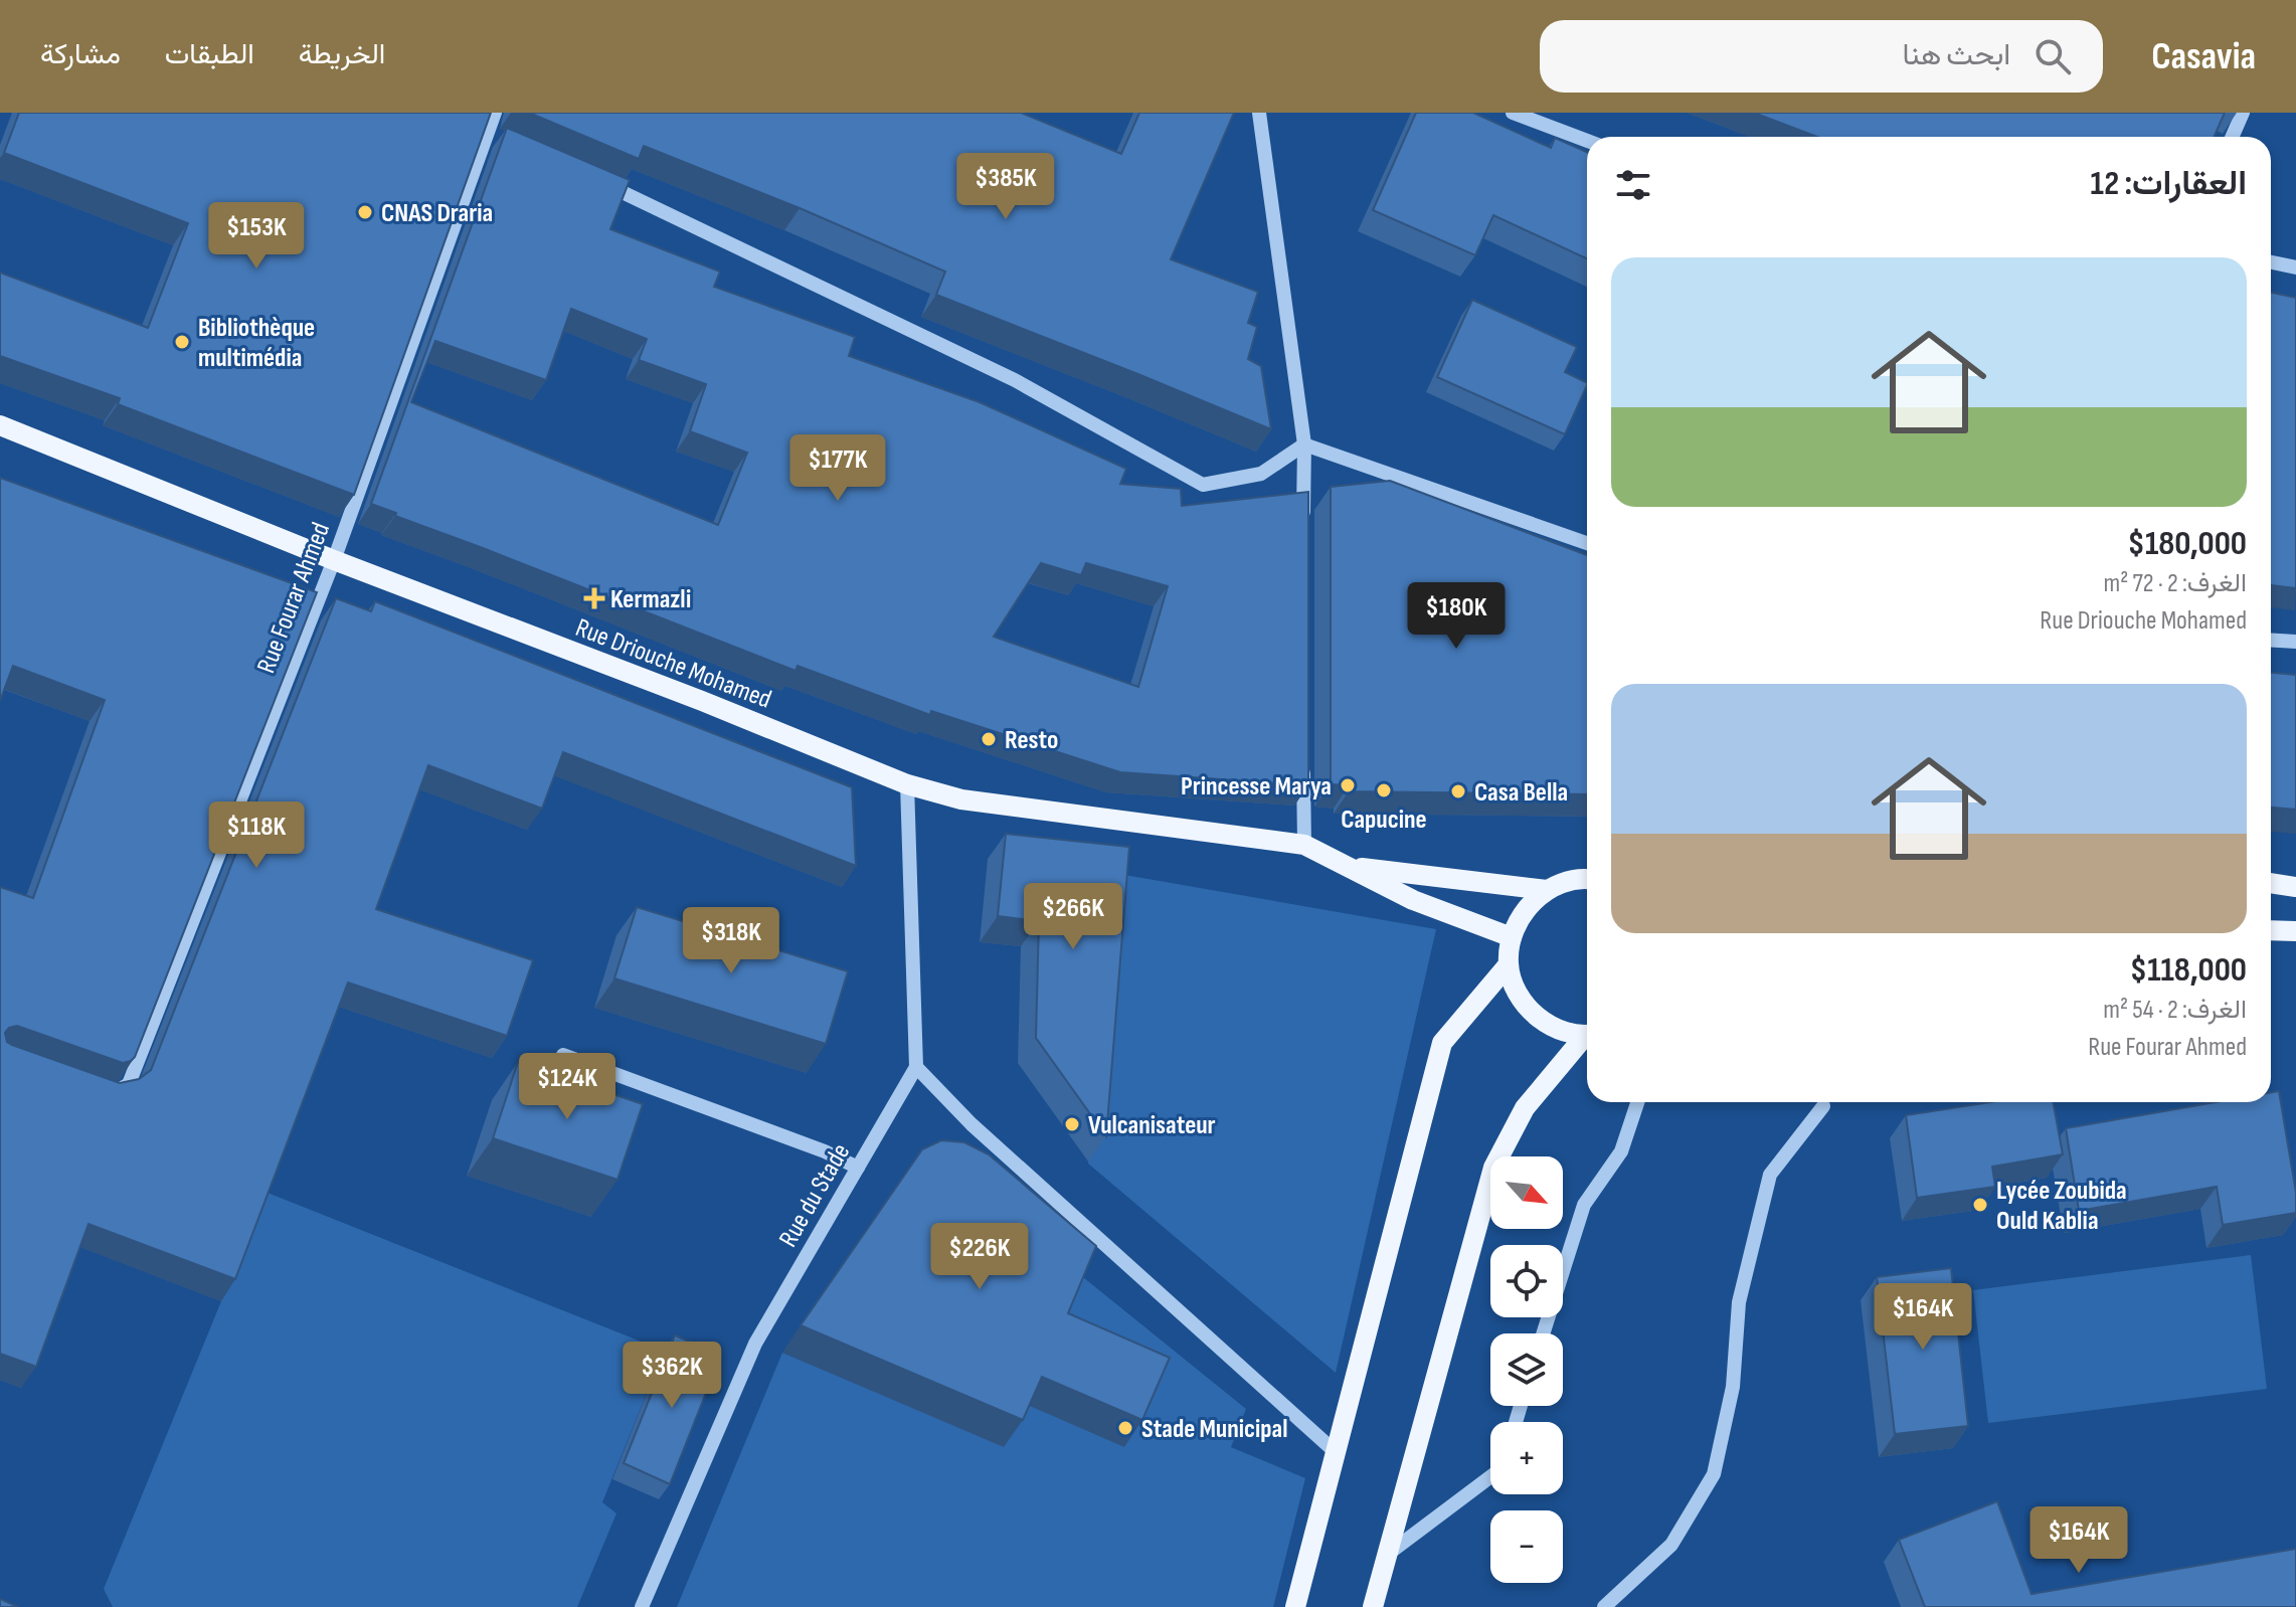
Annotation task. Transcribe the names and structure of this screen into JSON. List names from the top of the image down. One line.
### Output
{"streets":{"main road":["Rue Driouche Mohamed"],"street":["Rue Fourar Ahmed","Rue du Stade"]},"crossings":[["Rue Fourar Ahmed","Rue Driouche Mohamed"]],"places":{"other":["CNAS Draria","Bibliothèque multimédia","Resto","Princesse Marya","Capucine","Casa Bella","Vulcanisateur","Lycée Zoubida Ould Kablia","Stade Municipal"],"health":["Kermazli"]},"north":"bottom right","page":{"header":"Casavia","search":"ابحث هنا","nav":["الخريطة","الطبقات","مشاركة"],"heading":"العقارات: 12","price":["$385K","$153K","$177K","$180K","$118K","$266K","$318K","$124K","$226K","$164K","$362K","$164K"],"list":[{"name":"$180,000","note":"الغرف: 2 · 72 m² · Rue Driouche Mohamed"},{"name":"$118,000","note":"الغرف: 2 · 54 m² · Rue Fourar Ahmed"}],"map_buttons":["+","−"]}}
